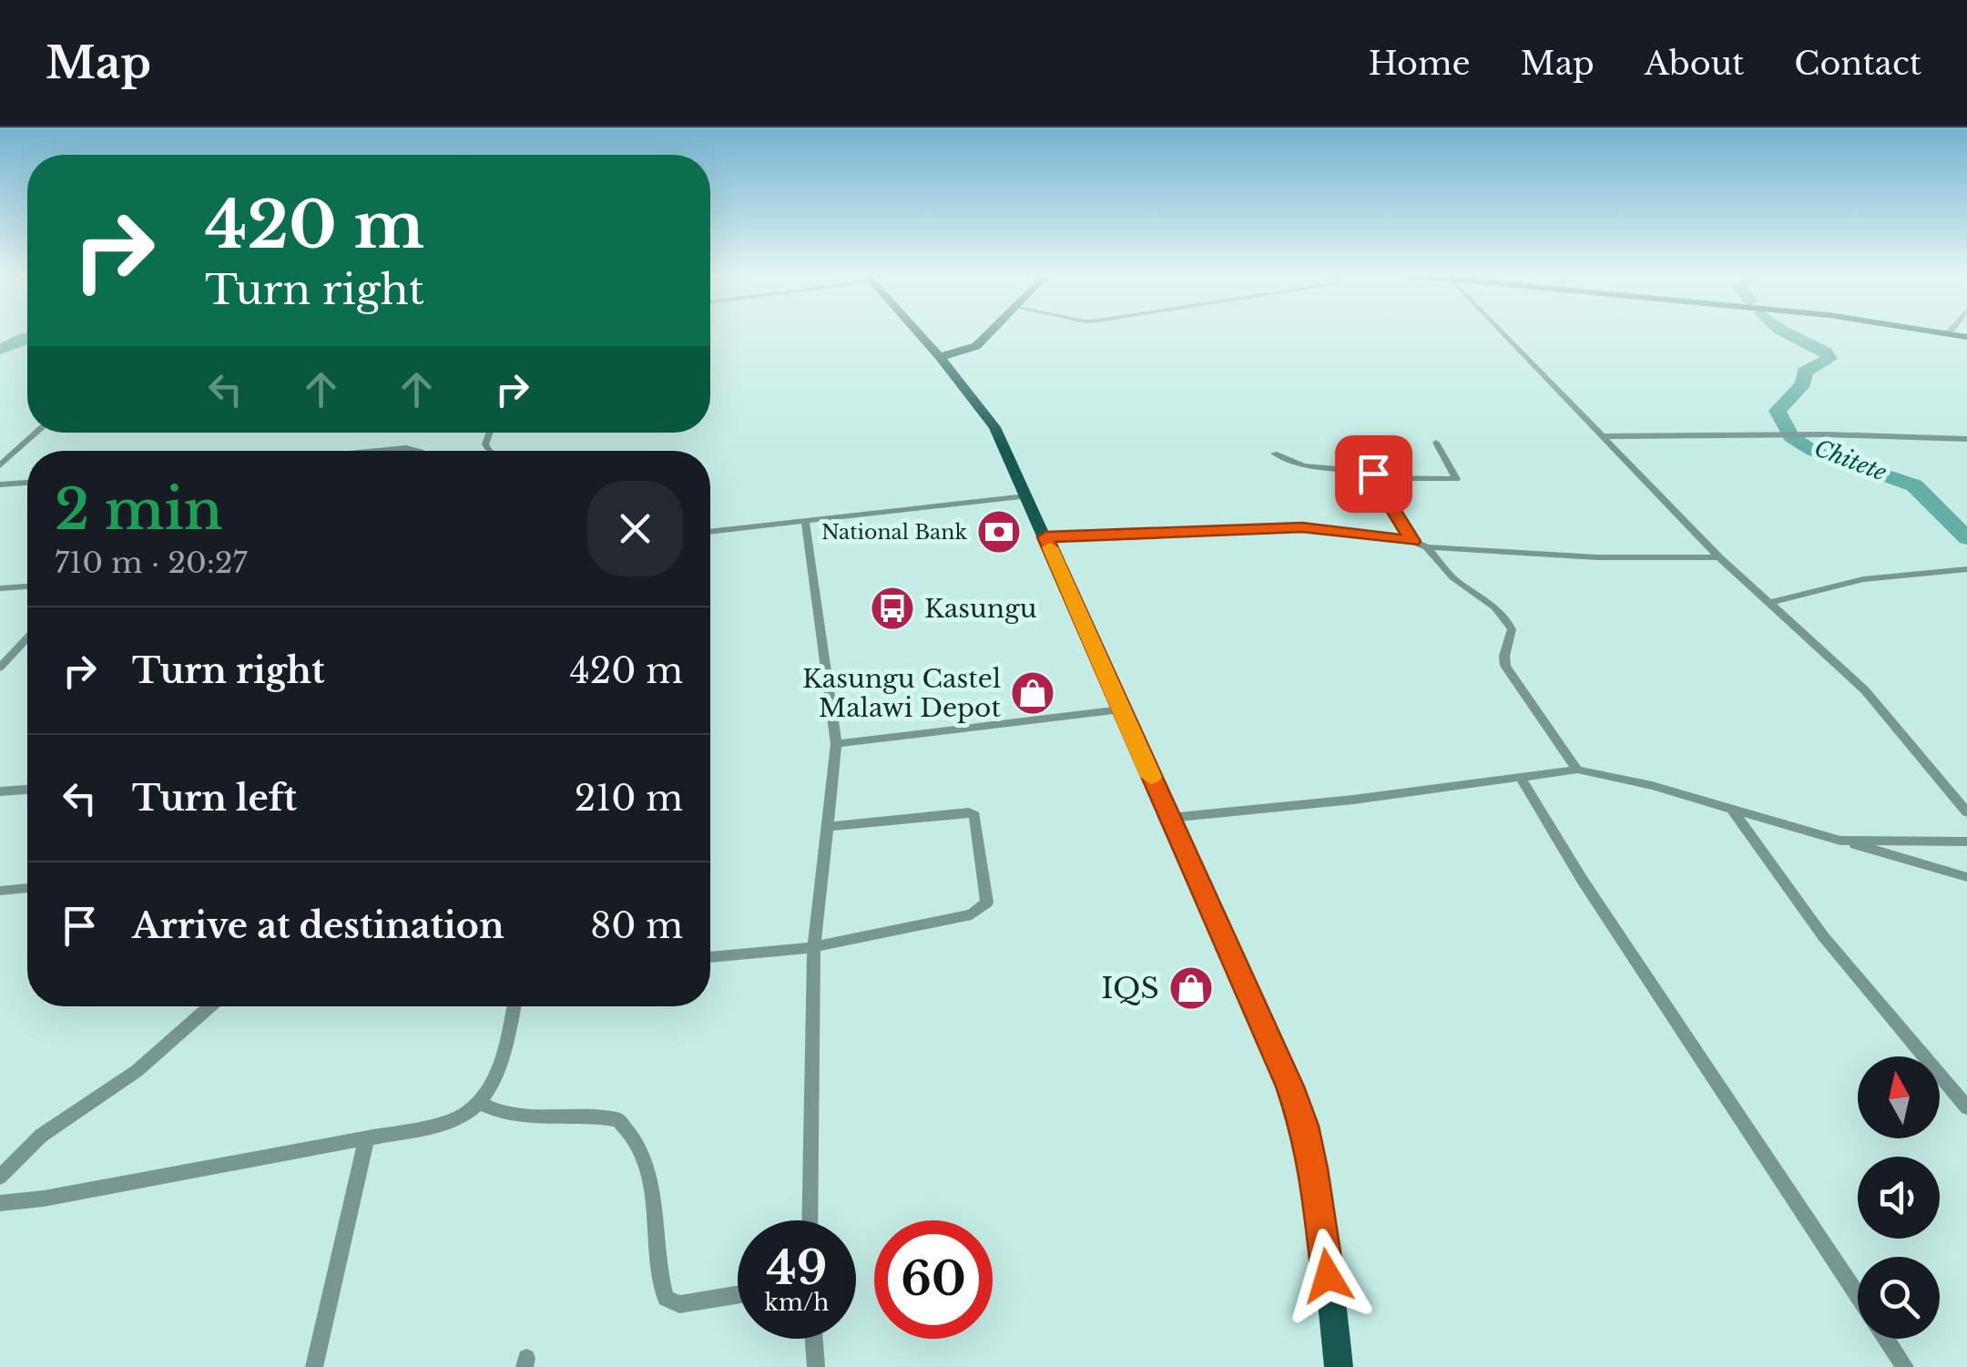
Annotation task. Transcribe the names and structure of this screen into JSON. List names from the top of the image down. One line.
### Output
{"water":["Chitete"],"places":{"bank":["National Bank"],"bus stop":["Kasungu"],"shop":["Kasungu Castel Malawi Depot","IQS"]},"north":"top","page":{"header":"Map","nav":["Home","Map","About","Contact"],"turn":["420 m","Turn right"],"heading":["2 min","710 m · 20:27"],"list":[{"name":"Turn right","value":"420 m"},{"name":"Turn left","value":"210 m"},{"name":"Arrive at destination","value":"80 m"}],"speed":"49 km/h","limit":"60"}}
